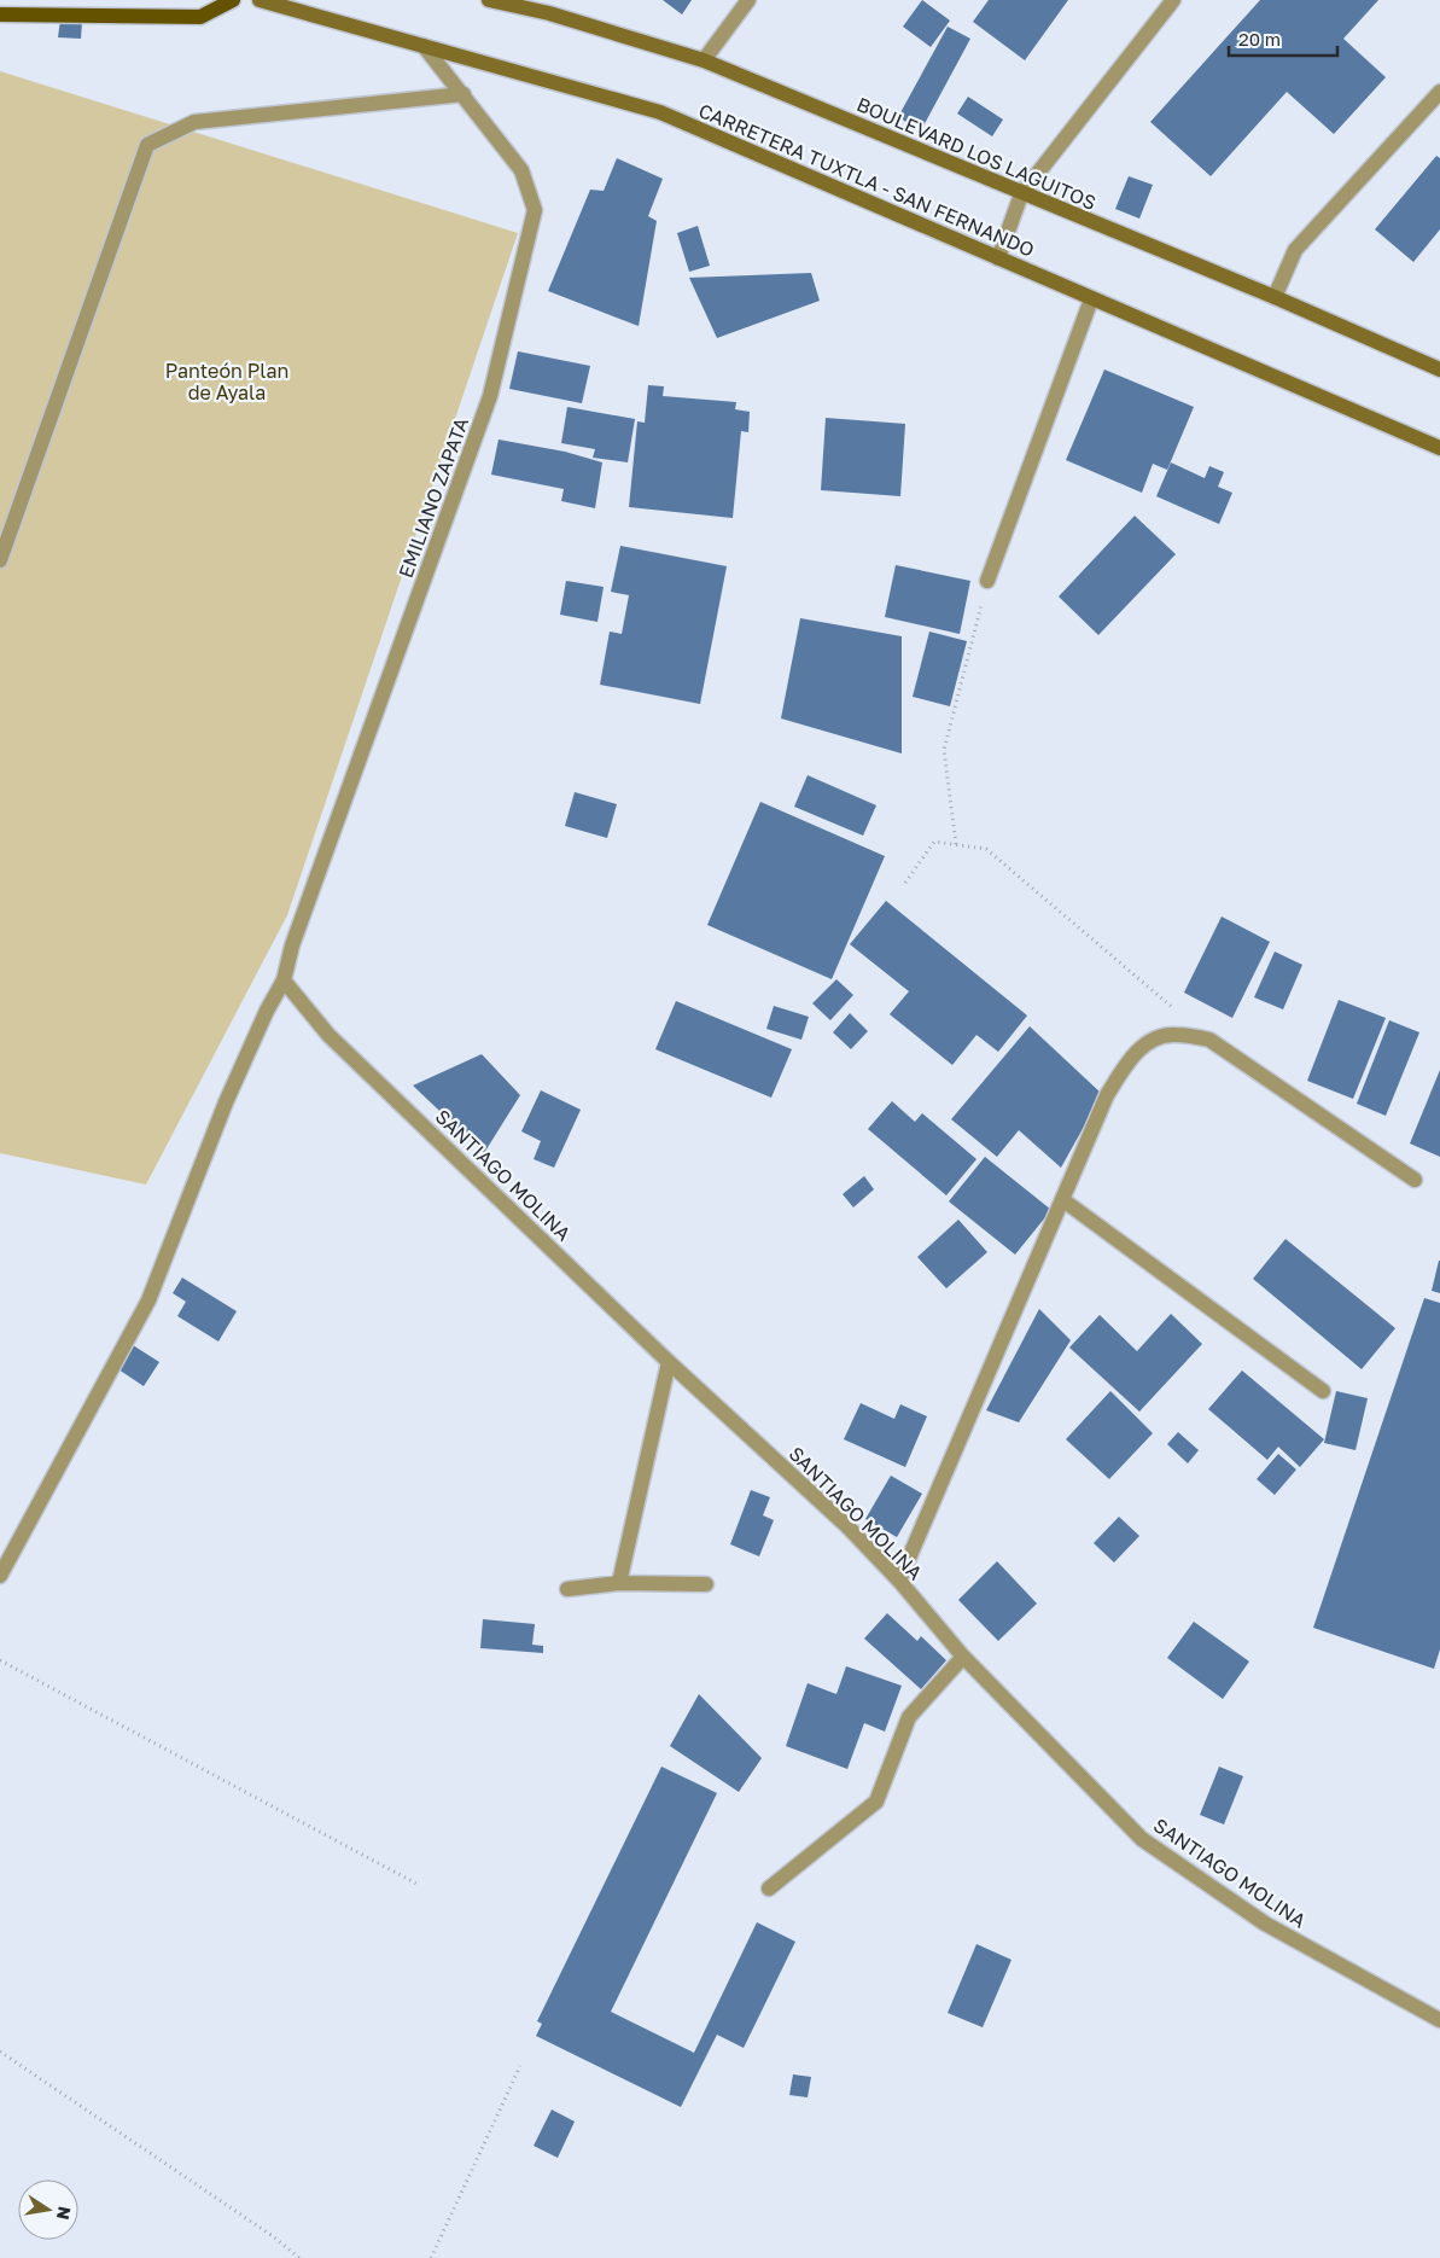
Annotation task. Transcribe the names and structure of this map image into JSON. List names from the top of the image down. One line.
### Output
{"streets":{"main road":["BOULEVARD LOS LAGUITOS","CARRETERA TUXTLA - SAN FERNANDO"],"street":["EMILIANO ZAPATA","SANTIAGO MOLINA"]},"crossings":[["CARRETERA TUXTLA - SAN FERNANDO","EMILIANO ZAPATA"],["EMILIANO ZAPATA","SANTIAGO MOLINA"]],"parks":["Panteón Plan de Ayala"],"scale_bar":"20 m","north":"right"}
